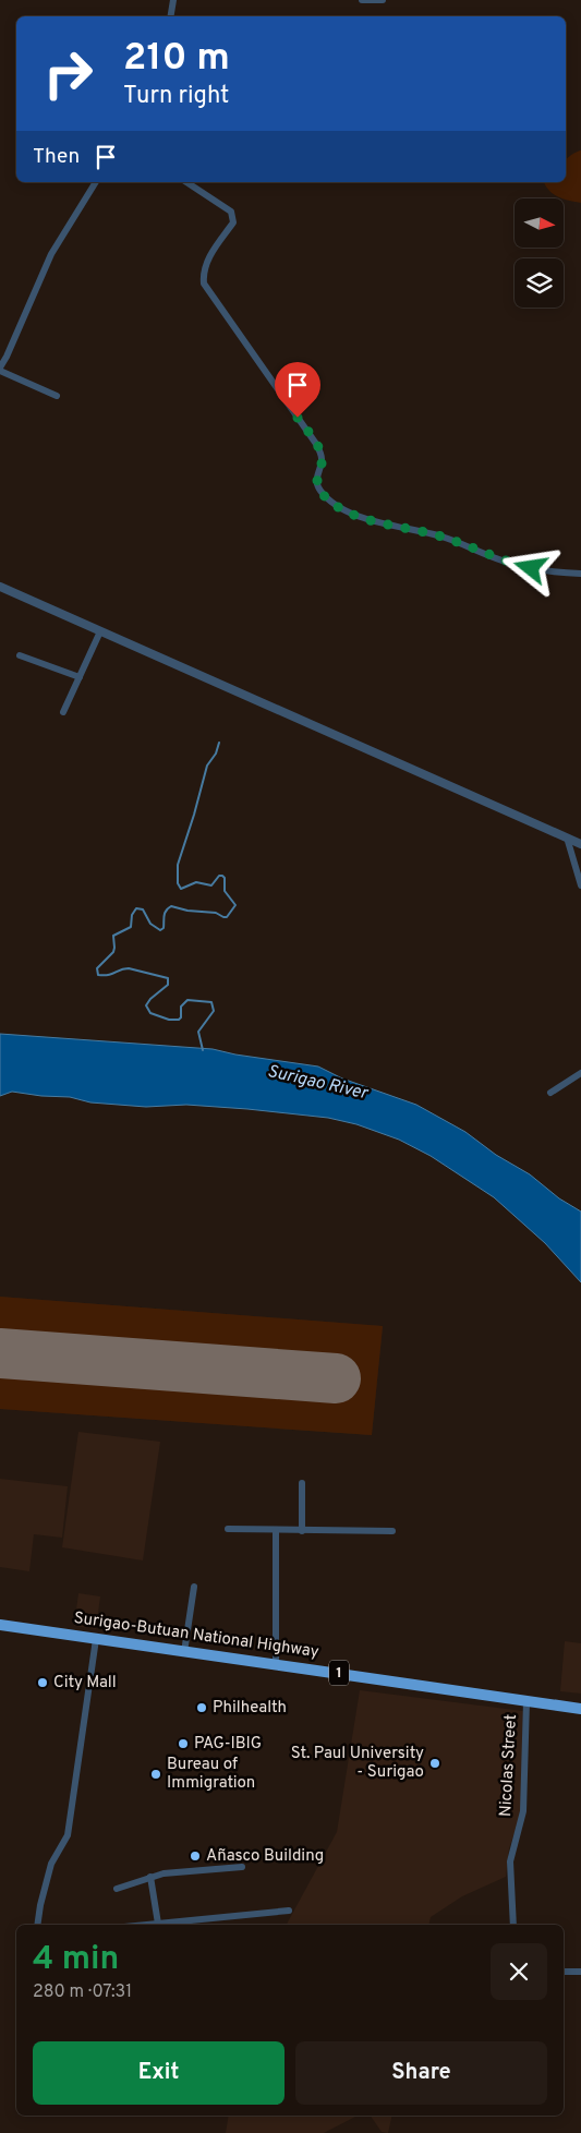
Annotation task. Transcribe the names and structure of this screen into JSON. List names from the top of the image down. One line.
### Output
{"streets":{"highway":["Surigao-Butuan National Highway","1"],"street":["Nicolas Street"]},"crossings":[["Surigao-Butuan National Highway","Nicolas Street"]],"water":["Surigao River"],"places":["City Mall","Philhealth","PAG-IBIG","St. Paul University - Surigao","Bureau of Immigration","Añasco Building"],"north":"right","page":{"turn":["210 m","Turn right"],"then":"Then","heading":["4 min","280 m · 07:31"],"buttons":["Exit","Share"]}}
